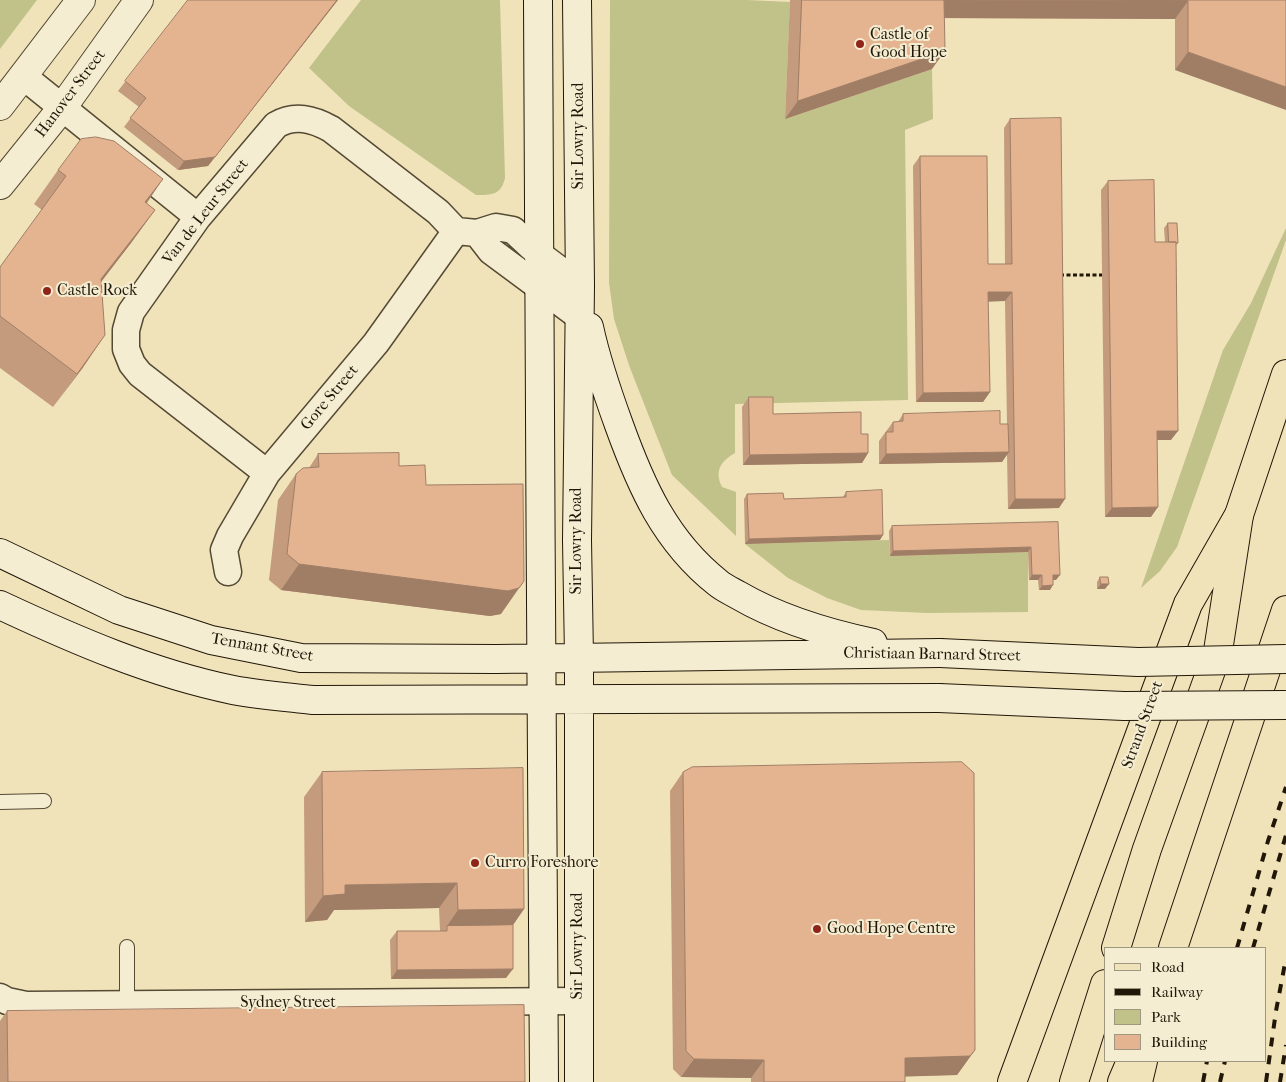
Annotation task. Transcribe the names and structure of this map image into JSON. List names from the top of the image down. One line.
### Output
{"streets":{"main road":["Hanover Street","Sir Lowry Road","Tennant Street","Christiaan Barnard Street","Strand Street"],"street":["Van de Leur Street","Gore Street","Sydney Street"]},"crossings":[["Sir Lowry Road","Van de Leur Street"],["Sir Lowry Road","Tennant Street"],["Sir Lowry Road","Christiaan Barnard Street"],["Sir Lowry Road","Sydney Street"],["Van de Leur Street","Gore Street"],["Tennant Street","Christiaan Barnard Street"]],"places":["Castle of Good Hope","Castle Rock","Curro Foreshore","Good Hope Centre"],"legend":["Road","Railway","Park","Building"]}
